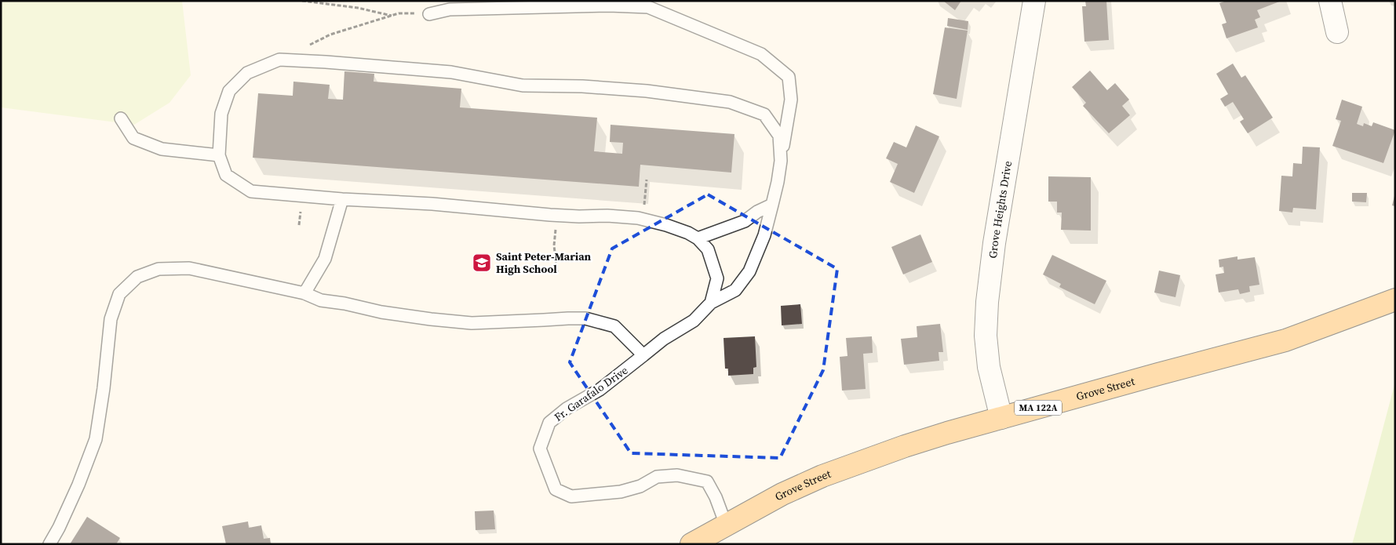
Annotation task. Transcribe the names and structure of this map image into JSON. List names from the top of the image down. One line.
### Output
{"streets":{"main road":["Grove Street","MA 122A"],"street":["Grove Heights Drive"],"lane":["Fr. Garafalo Drive"]},"crossings":[["Grove Heights Drive","Grove Street"],["Grove Street","Fr. Garafalo Drive"]],"places":{"school or university":["Saint Peter-Marian High School"]}}
